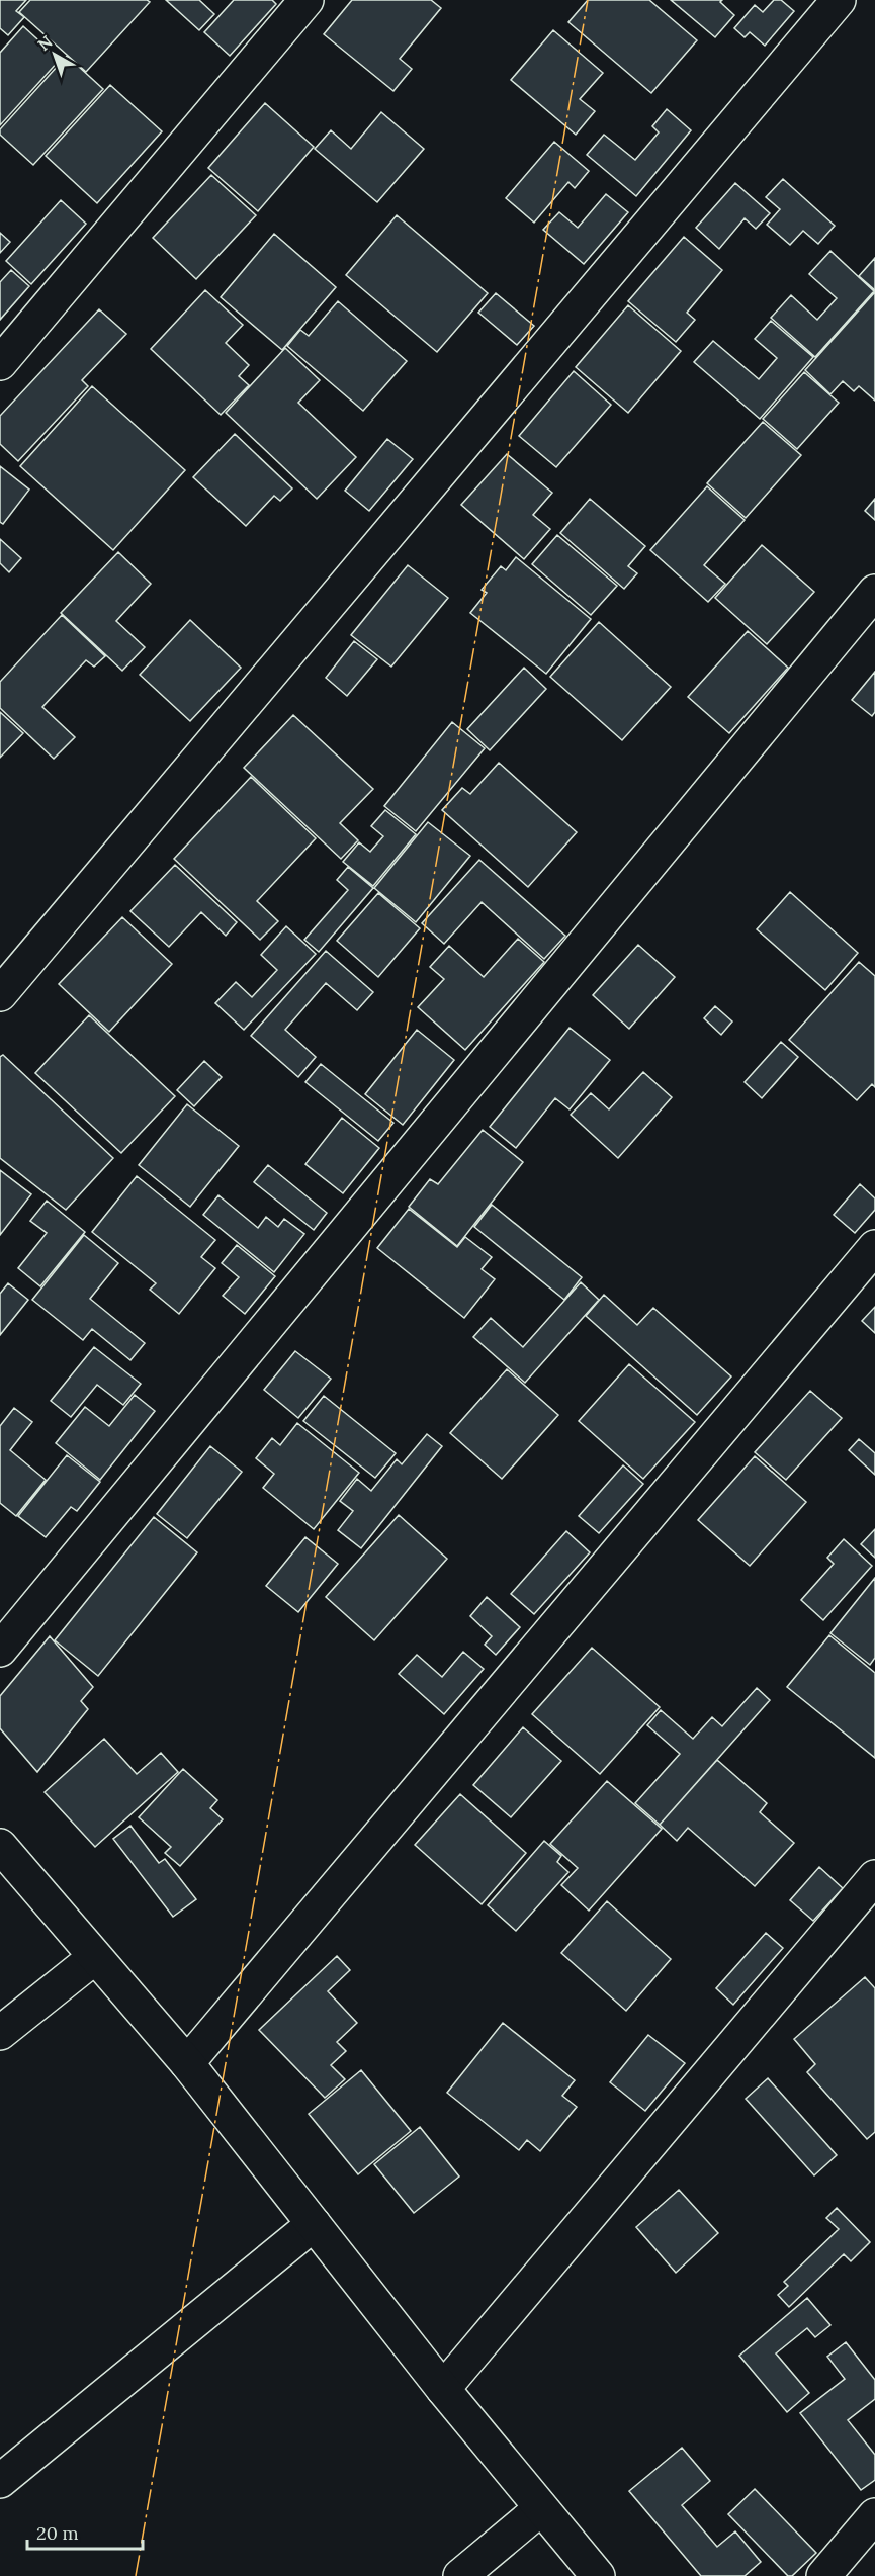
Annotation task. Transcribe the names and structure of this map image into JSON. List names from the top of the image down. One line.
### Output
{"scale_bar":"20 m","north":"top left"}
